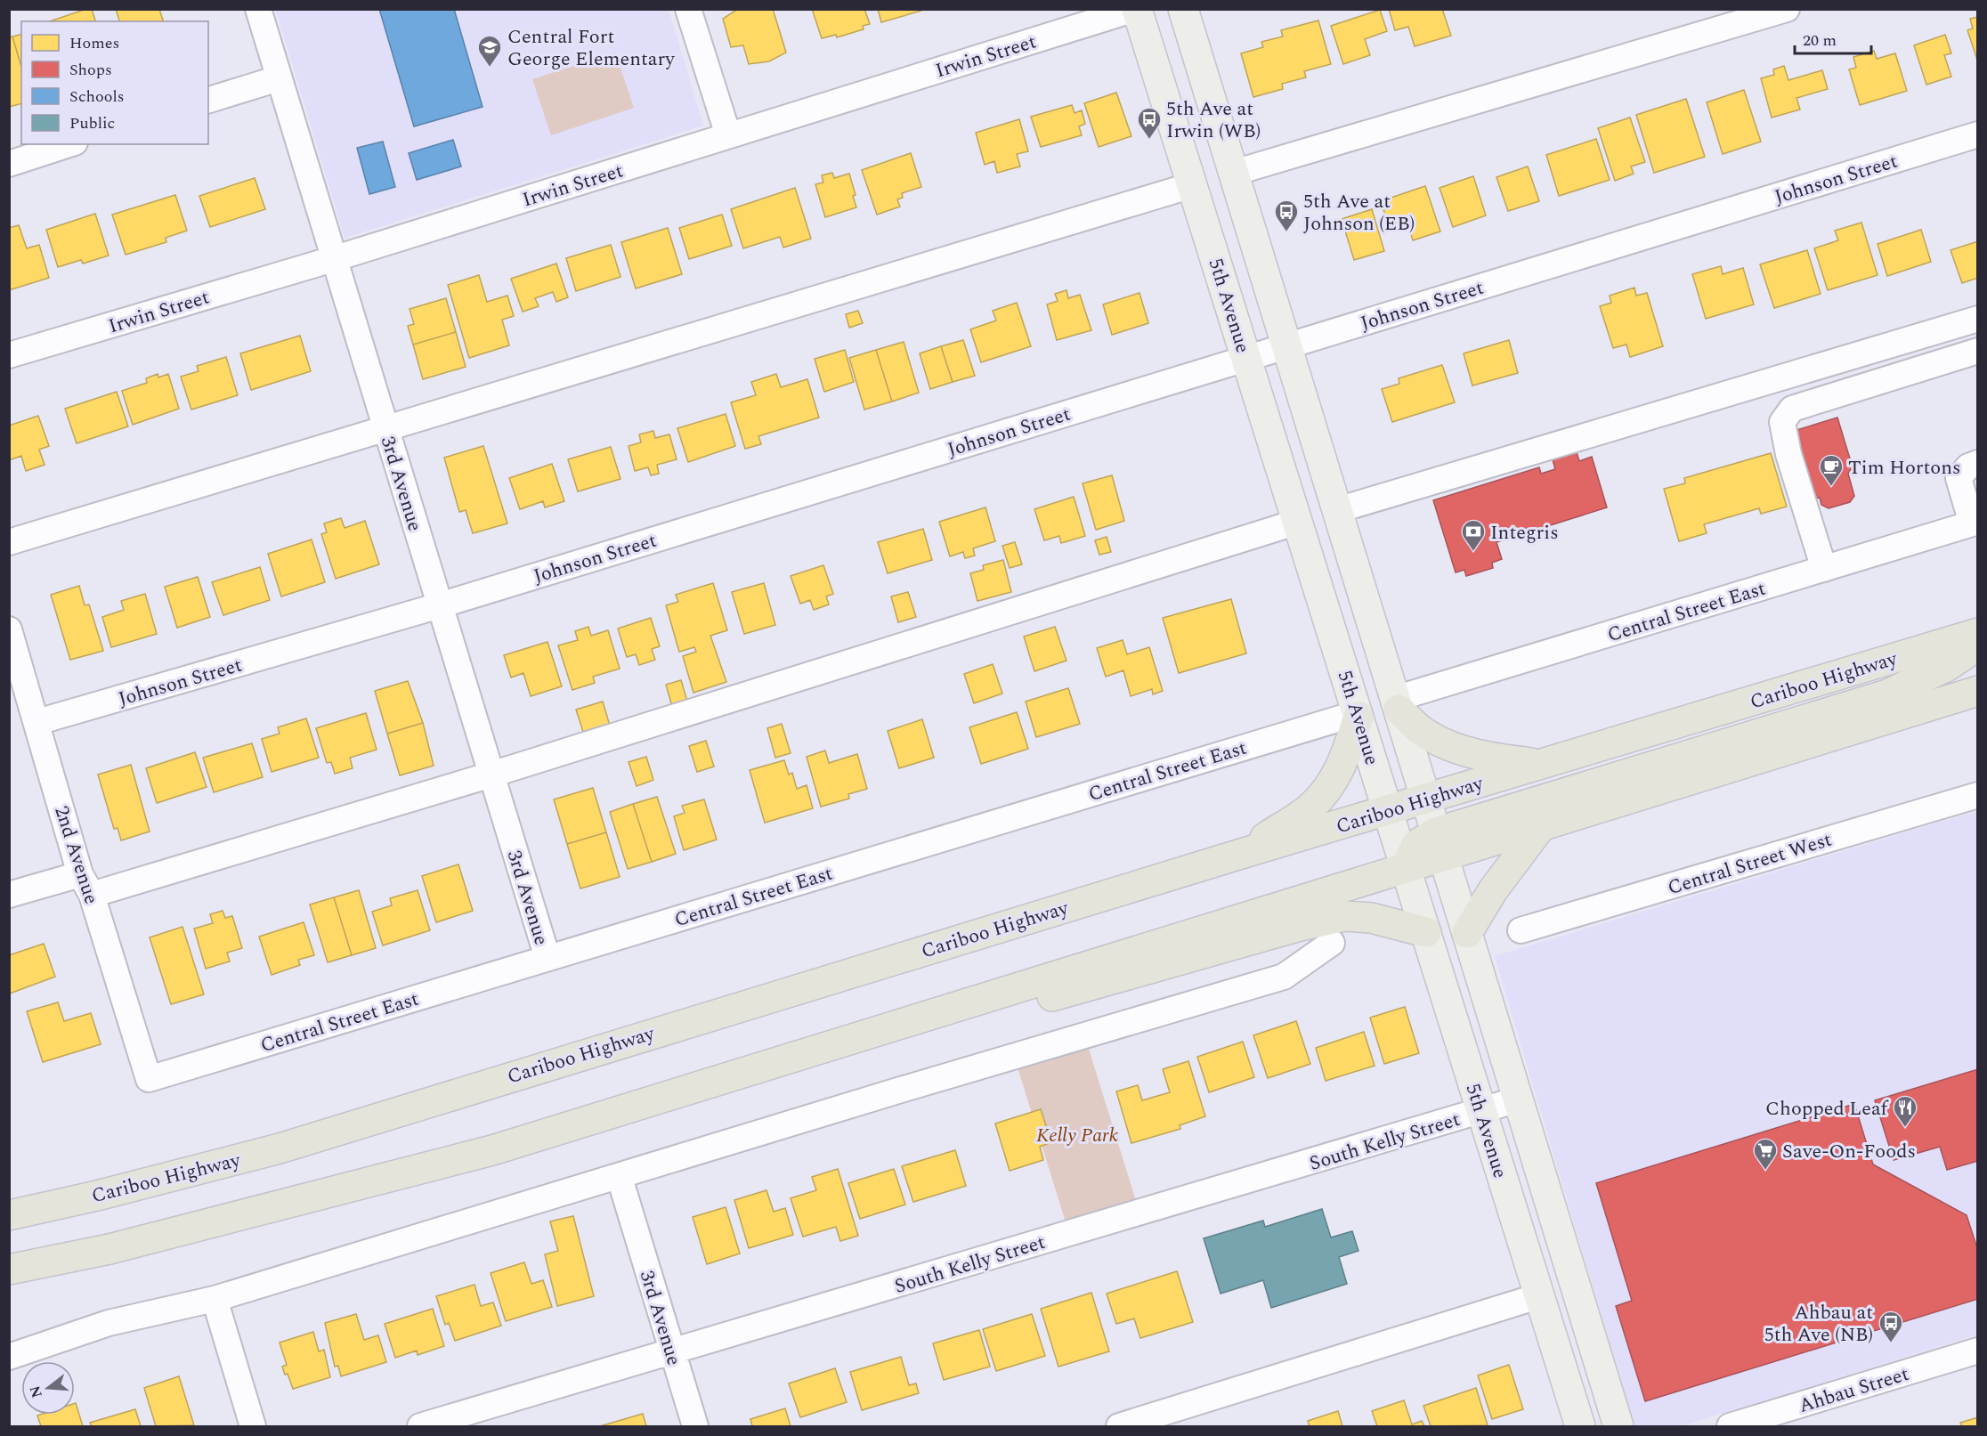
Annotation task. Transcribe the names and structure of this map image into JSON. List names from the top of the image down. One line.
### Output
{"streets":{"highway":["Cariboo Highway"],"main road":["5th Avenue"],"street":["Irwin Street","Johnson Street","3rd Avenue","Central Street East","2nd Avenue","Central Street West","South Kelly Street","Ahbau Street"]},"crossings":[["Irwin Street","5th Avenue"],["Irwin Street","3rd Avenue"],["Johnson Street","5th Avenue"],["Johnson Street","3rd Avenue"],["Johnson Street","2nd Avenue"],["5th Avenue","Central Street East"],["5th Avenue","Cariboo Highway"],["5th Avenue","South Kelly Street"],["3rd Avenue","Central Street East"],["3rd Avenue","South Kelly Street"],["Central Street East","2nd Avenue"]],"parks":["Kelly Park"],"places":{"school or university":["Central Fort George Elementary"],"bus stop":["5th Ave at Irwin (WB)","5th Ave at Johnson (EB)","Ahbau at 5th Ave (NB)"],"cafe":["Tim Hortons"],"bank":["Integris"],"restaurant":["Chopped Leaf"],"supermarket":["Save-On-Foods"]},"legend":["Homes","Shops","Schools","Public"],"scale_bar":"20 m","north":"left"}
